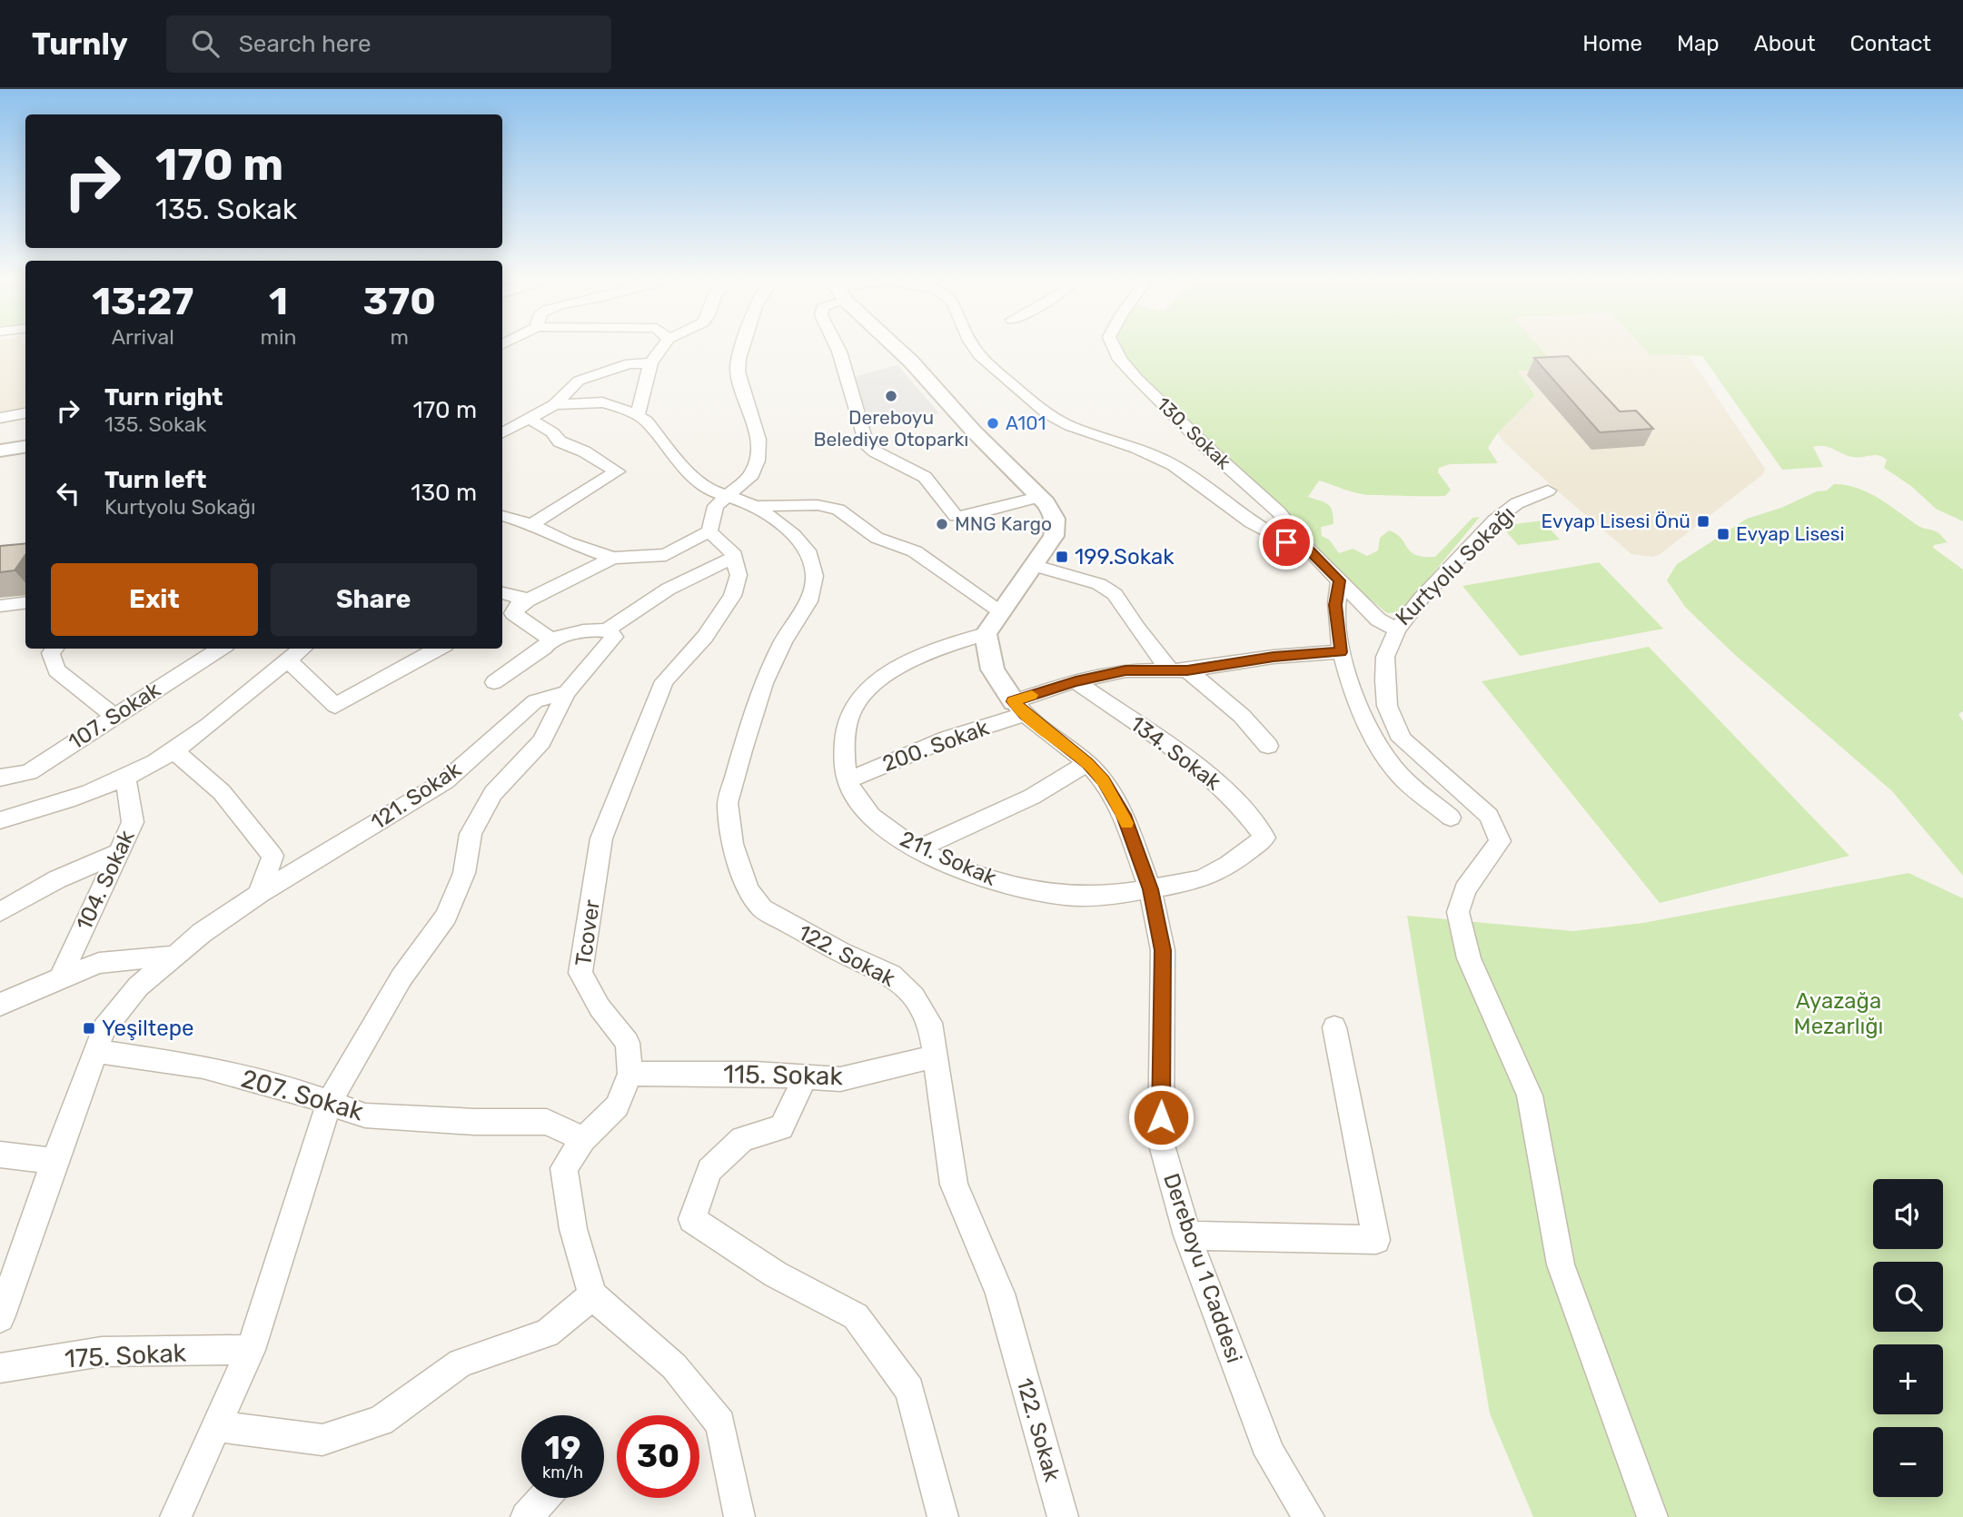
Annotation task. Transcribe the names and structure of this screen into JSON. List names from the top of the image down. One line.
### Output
{"streets":{"street":["130. Sokak","Kurtyolu Sokağı","107. Sokak","200. Sokak","134. Sokak","121. Sokak","211. Sokak","104. Sokak","Tcover","122. Sokak","115. Sokak","207. Sokak","Dereboyu 1 Caddesi","175. Sokak"]},"crossings":[["130. Sokak","Kurtyolu Sokağı"],["200. Sokak","134. Sokak"],["200. Sokak","211. Sokak"],["200. Sokak","Dereboyu 1 Caddesi"],["134. Sokak","211. Sokak"],["121. Sokak","207. Sokak"],["211. Sokak","Dereboyu 1 Caddesi"],["Tcover","115. Sokak"],["Tcover","207. Sokak"],["122. Sokak","115. Sokak"]],"parks":["Ayazağa Mezarlığı"],"places":{"other":["Dereboyu Belediye Otoparkı","A101","MNG Kargo"],"transit":["Evyap Lisesi Önü","Evyap Lisesi","199.Sokak","Yeşiltepe"]},"page":{"header":"Turnly","search":"Search here","nav":["Home","Map","About","Contact"],"turn":["170 m","135. Sokak"],"eta":["13:27","Arrival","1","min","370","m"],"list":[{"name":"Turn right","note":"135. Sokak","value":"170 m"},{"name":"Turn left","note":"Kurtyolu Sokağı","value":"130 m"}],"buttons":["Exit","Share"],"map_buttons":["+","−"],"speed":"19 km/h","limit":"30"}}
